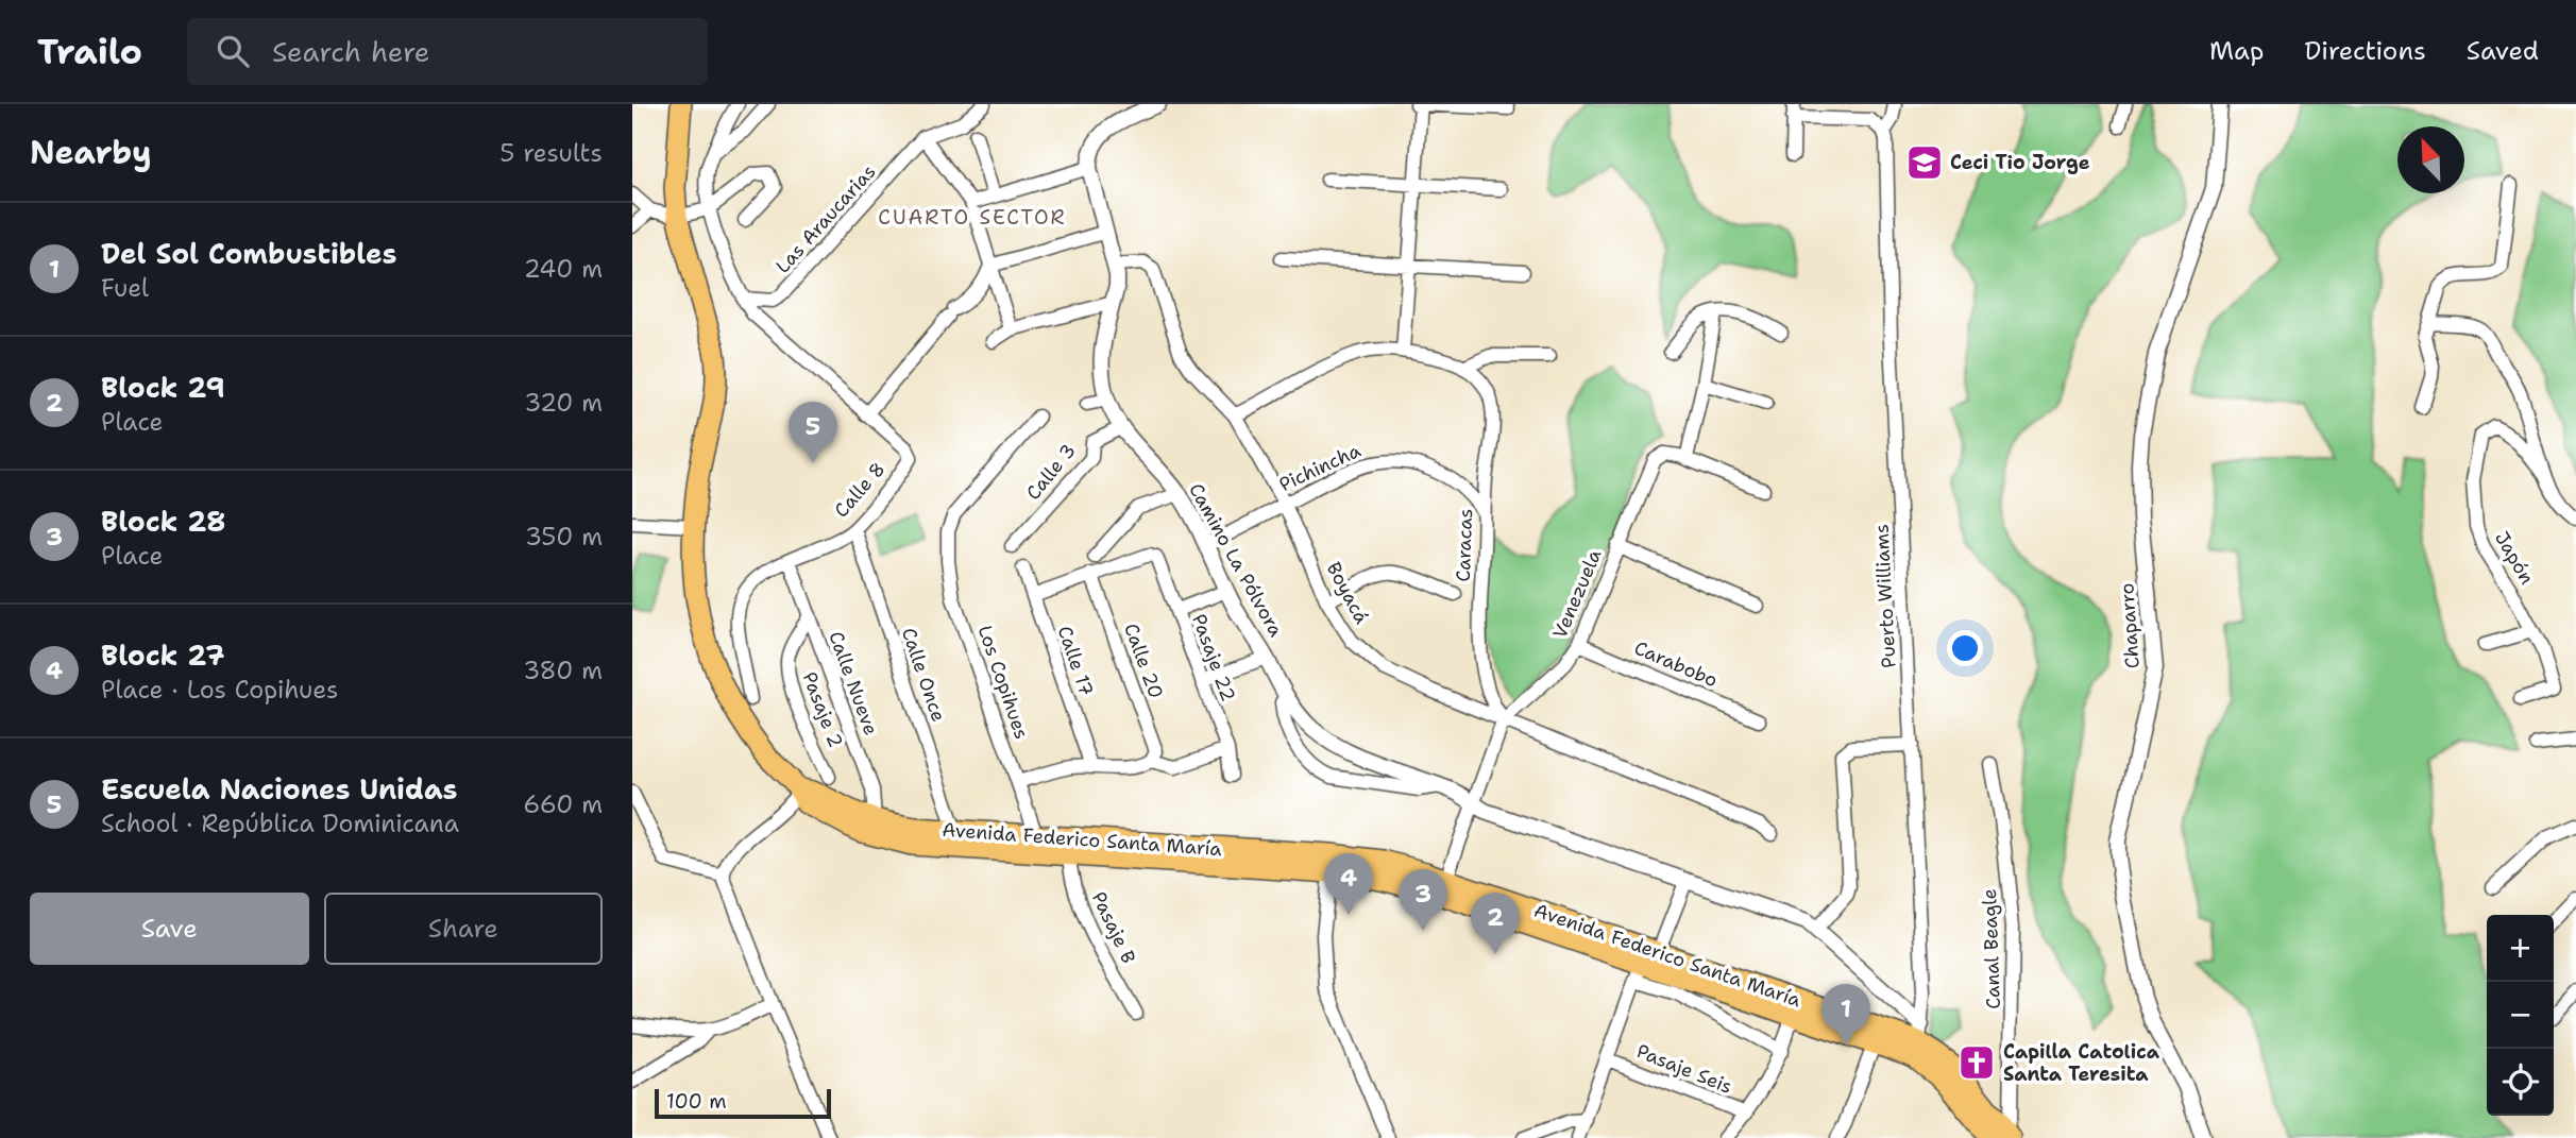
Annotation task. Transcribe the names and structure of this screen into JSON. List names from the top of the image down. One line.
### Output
{"streets":{"main road":["Avenida Federico Santa María"],"street":["Las Araucarias","Pichincha","Calle 3","Calle 8","Caracas","Japón","Camino La Pólvora","Boyacá","Venezuela","Puerto Williams","Chaparro","Pasaje 22","Calle 17","Calle 20","Carabobo","Calle Once","Los Copihues","Calle Nueve","Pasaje 2","Pasaje B","Canal Beagle","Pasaje Seis"]},"crossings":[["Pichincha","Caracas"],["Pichincha","Camino La Pólvora"],["Pichincha","Boyacá"],["Calle 3","Camino La Pólvora"],["Calle 8","Calle Once"],["Calle 8","Calle Nueve"],["Caracas","Boyacá"],["Caracas","Venezuela"],["Camino La Pólvora","Boyacá"],["Camino La Pólvora","Venezuela"],["Camino La Pólvora","Puerto Williams"],["Camino La Pólvora","Avenida Federico Santa María"],["Boyacá","Venezuela"],["Venezuela","Carabobo"],["Venezuela","Avenida Federico Santa María"],["Puerto Williams","Avenida Federico Santa María"],["Pasaje 22","Calle 20"],["Calle Once","Avenida Federico Santa María"],["Los Copihues","Avenida Federico Santa María"],["Calle Nueve","Pasaje 2"],["Calle Nueve","Avenida Federico Santa María"],["Avenida Federico Santa María","Pasaje B"],["Avenida Federico Santa María","Canal Beagle"]],"districts":["CUARTO SECTOR"],"places":{"school or university":["Ceci Tio Jorge"],"church":["Capilla Catolica Santa Teresita"]},"scale_bar":"100 m","north":"top left","page":{"header":"Trailo","search":"Search here","nav":["Map","Directions","Saved"],"heading":["Nearby","5 results"],"list":[{"mark":"1","name":"Del Sol Combustibles","note":"Fuel","value":"240 m"},{"mark":"2","name":"Block 29","note":"Place","value":"320 m"},{"mark":"3","name":"Block 28","note":"Place","value":"350 m"},{"mark":"4","name":"Block 27","note":"Place · Los Copihues","value":"380 m"},{"mark":"5","name":"Escuela Naciones Unidas","note":"School · República Dominicana","value":"660 m"}],"pins":["5","4","3","2","1"],"buttons":["Save","Share"],"map_buttons":["+","−"],"scale":"100 m"}}
